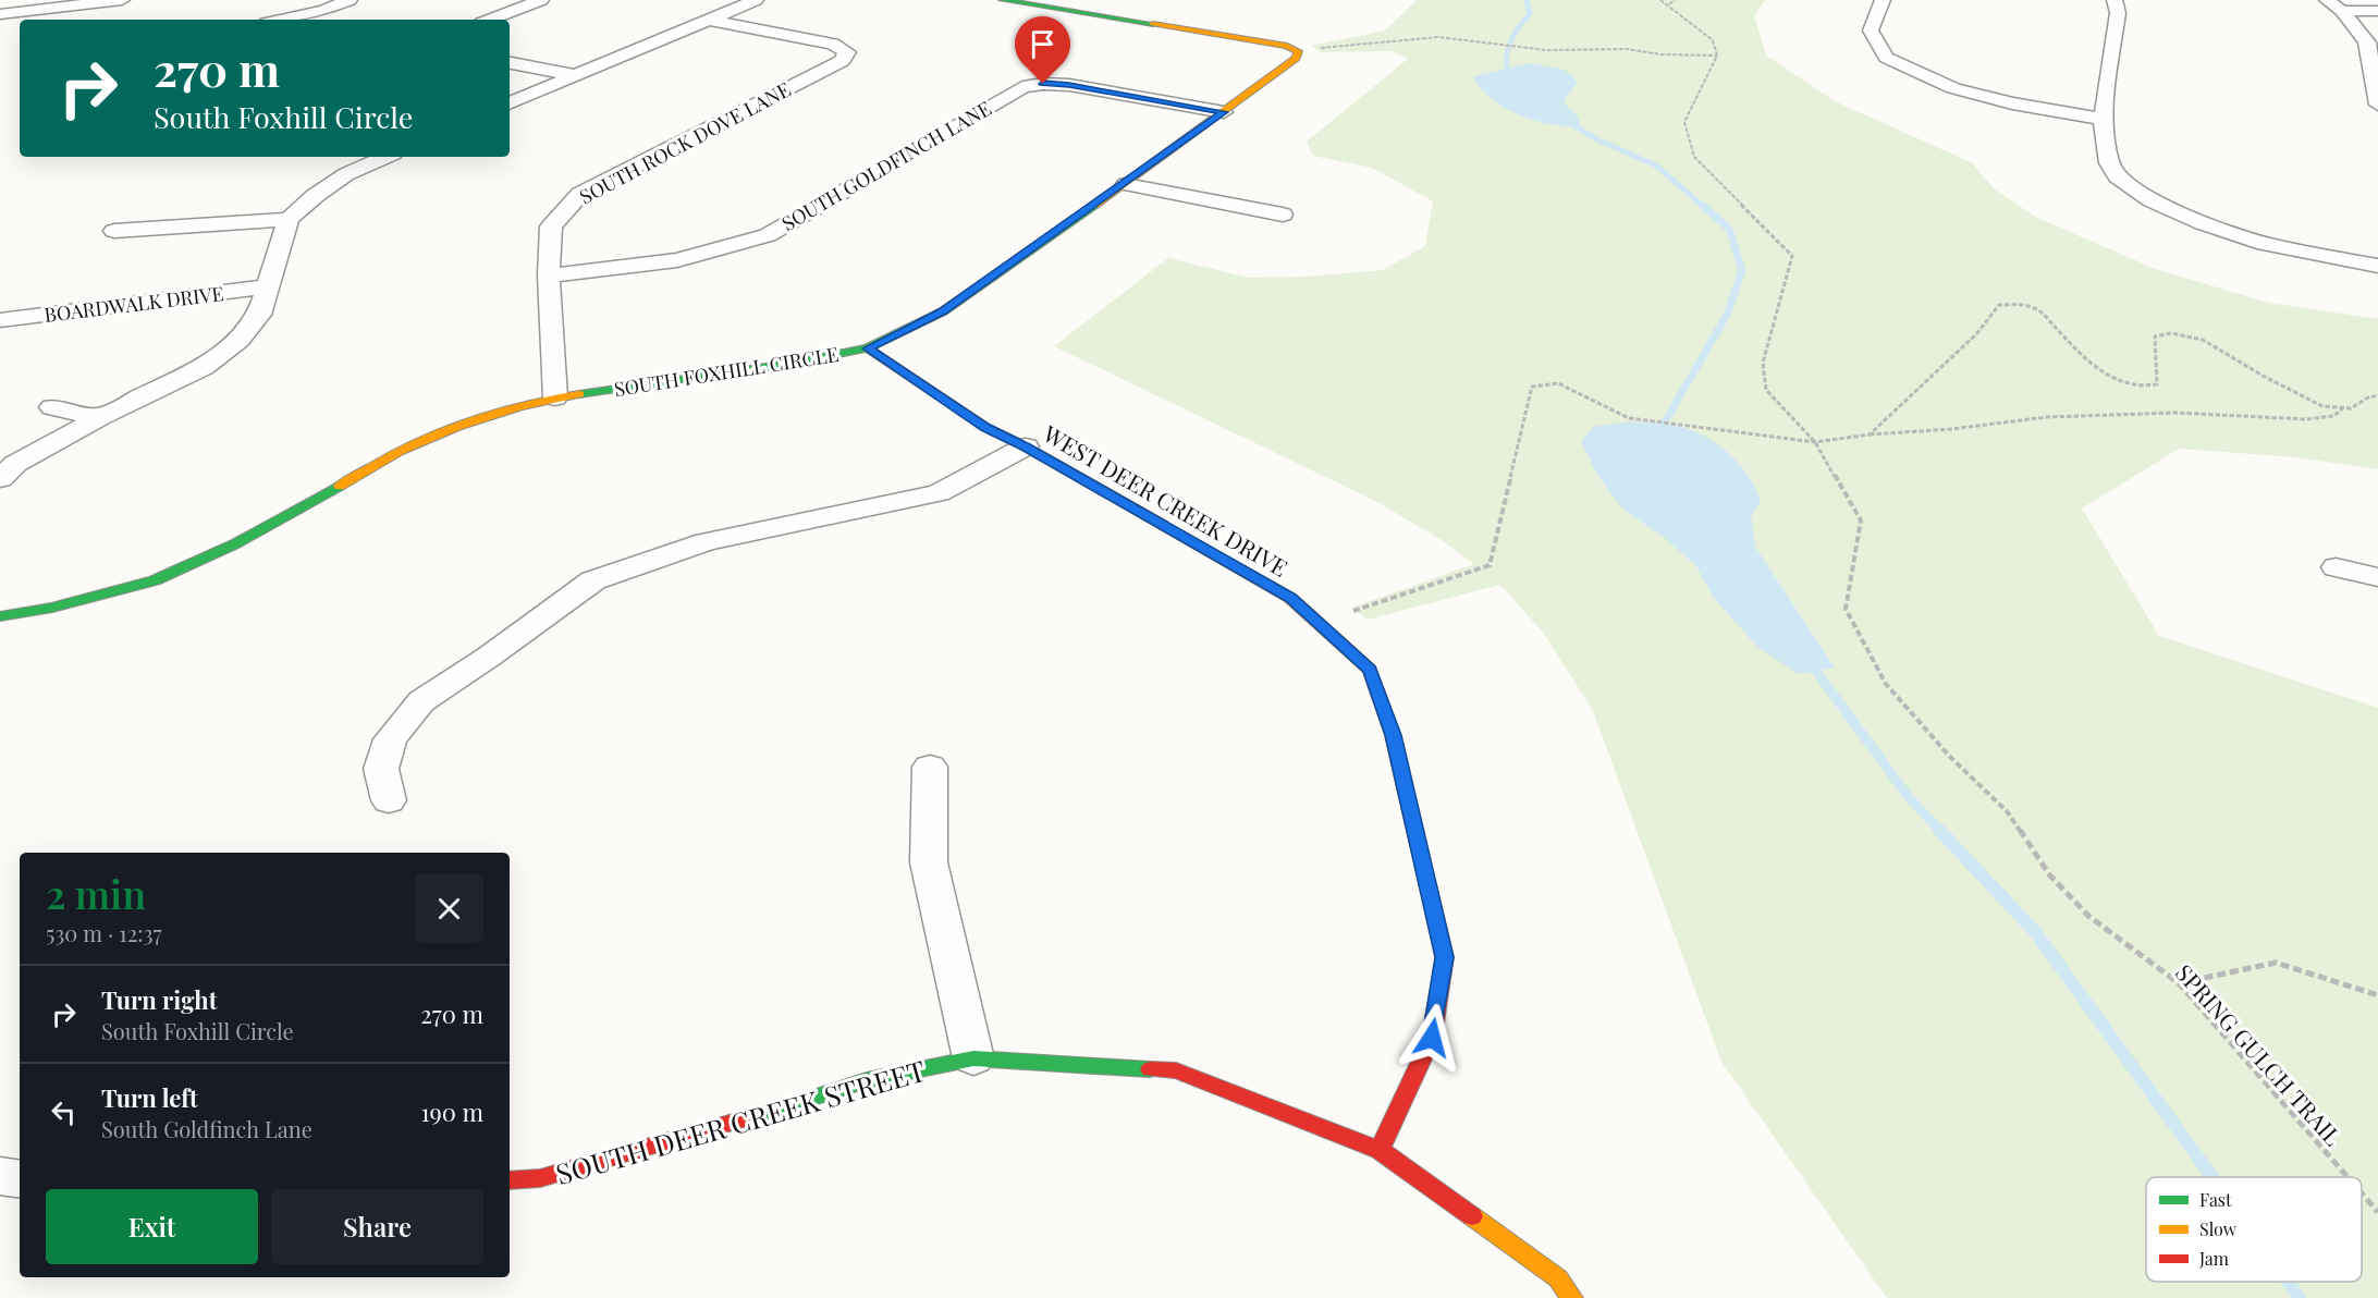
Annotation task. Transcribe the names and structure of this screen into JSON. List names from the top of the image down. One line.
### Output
{"streets":{"street":["SOUTH ROCK DOVE LANE","SOUTH GOLDFINCH LANE","BOARDWALK DRIVE","SOUTH FOXHILL CIRCLE","WEST DEER CREEK DRIVE","SOUTH DEER CREEK STREET"],"path":["SPRING GULCH TRAIL"]},"crossings":[["SOUTH ROCK DOVE LANE","SOUTH GOLDFINCH LANE"],["SOUTH ROCK DOVE LANE","SOUTH FOXHILL CIRCLE"],["SOUTH GOLDFINCH LANE","SOUTH FOXHILL CIRCLE"],["SOUTH FOXHILL CIRCLE","WEST DEER CREEK DRIVE"],["WEST DEER CREEK DRIVE","SOUTH DEER CREEK STREET"]],"legend":["Fast","Slow","Jam"],"page":{"turn":["270 m","South Foxhill Circle"],"heading":["2 min","530 m · 12:37"],"list":[{"name":"Turn right","note":"South Foxhill Circle","value":"270 m"},{"name":"Turn left","note":"South Goldfinch Lane","value":"190 m"}],"buttons":["Exit","Share"]}}
